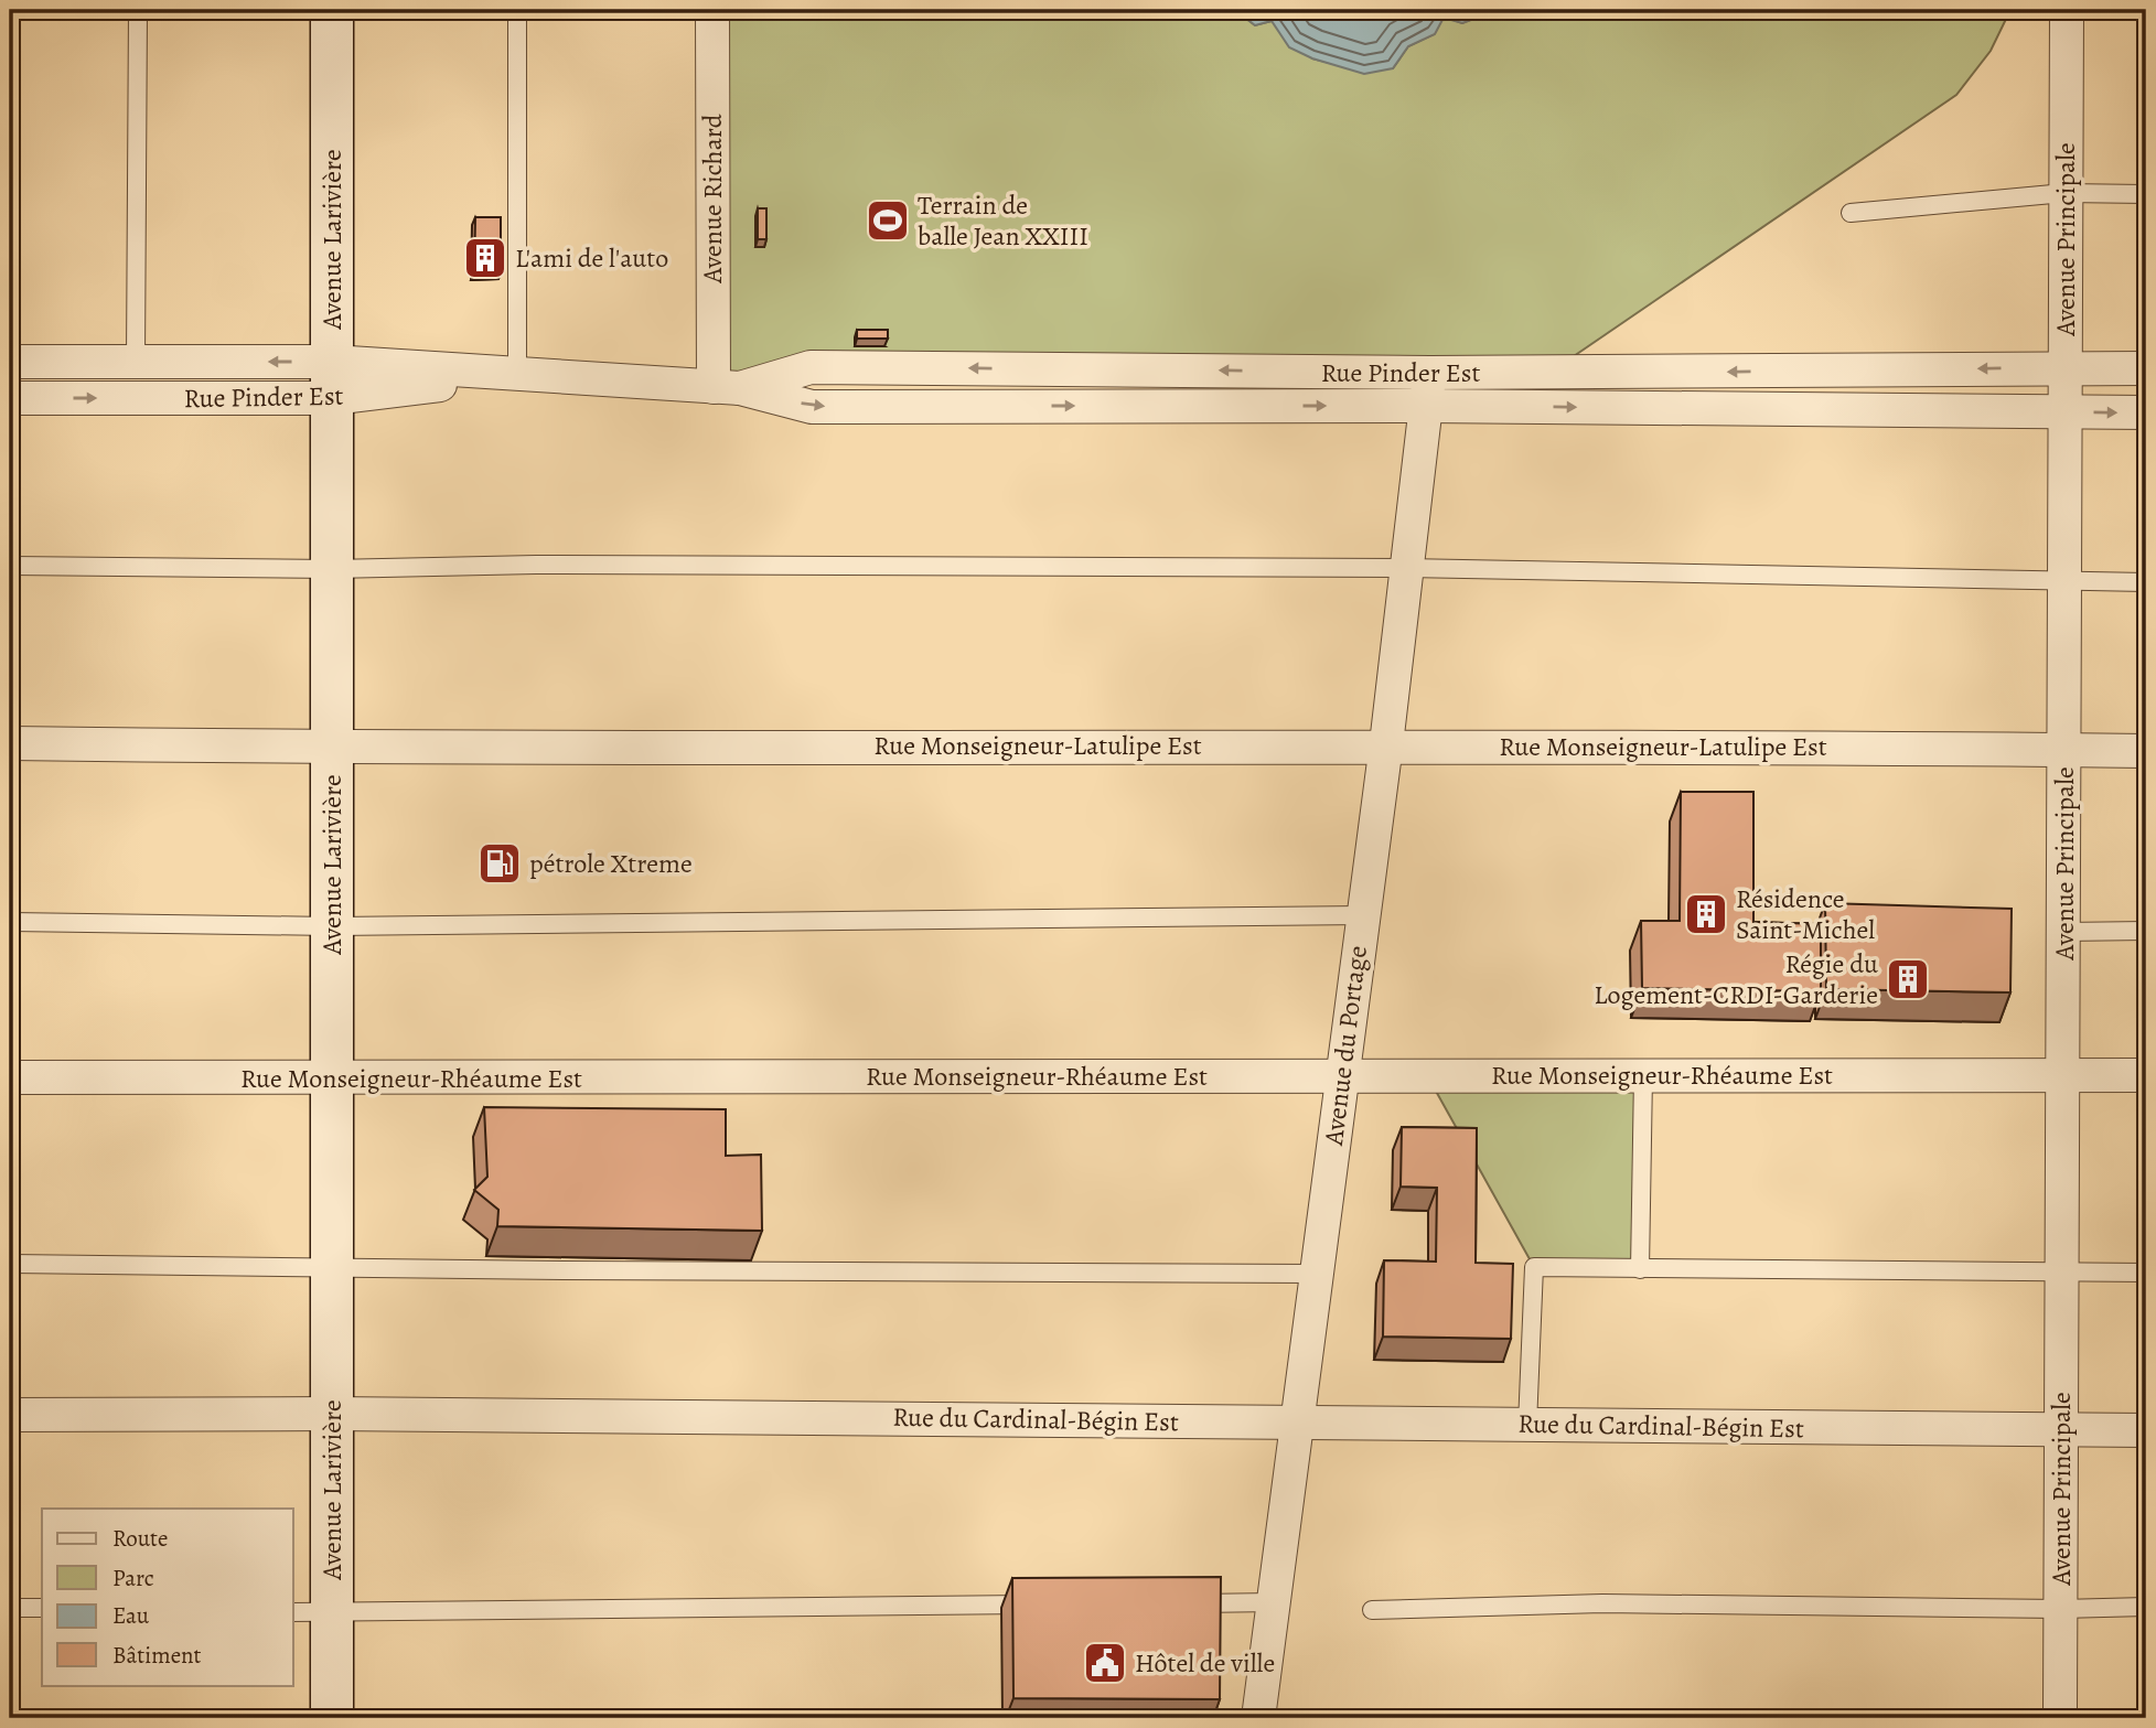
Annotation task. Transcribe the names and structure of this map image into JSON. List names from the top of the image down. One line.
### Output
{"streets":{"main road":["Avenue Larivière"],"street":["Avenue Richard","Avenue Principale","Rue Pinder Est","Rue Monseigneur-Latulipe Est","Avenue du Portage","Rue Monseigneur-Rhéaume Est","Rue du Cardinal-Bégin Est"]},"crossings":[["Avenue Richard","Rue Pinder Est"],["Avenue Larivière","Rue Pinder Est"],["Avenue Larivière","Rue Monseigneur-Latulipe Est"],["Avenue Larivière","Rue Monseigneur-Rhéaume Est"],["Avenue Larivière","Rue du Cardinal-Bégin Est"],["Avenue Principale","Rue Pinder Est"],["Avenue Principale","Rue Monseigneur-Latulipe Est"],["Avenue Principale","Rue Monseigneur-Rhéaume Est"],["Avenue Principale","Rue du Cardinal-Bégin Est"],["Rue Pinder Est","Avenue du Portage"],["Rue Monseigneur-Latulipe Est","Avenue du Portage"],["Avenue du Portage","Rue Monseigneur-Rhéaume Est"],["Avenue du Portage","Rue du Cardinal-Bégin Est"]],"places":{"sports":["Terrain de balle Jean XXIII"],"building":["L'ami de l'auto","Résidence Saint-Michel","Régie du Logement-CRDI-Garderie"],"fuel station":["pétrole Xtreme"],"public building":["Hôtel de ville"]},"legend":["Route","Parc","Eau","Bâtiment"]}
